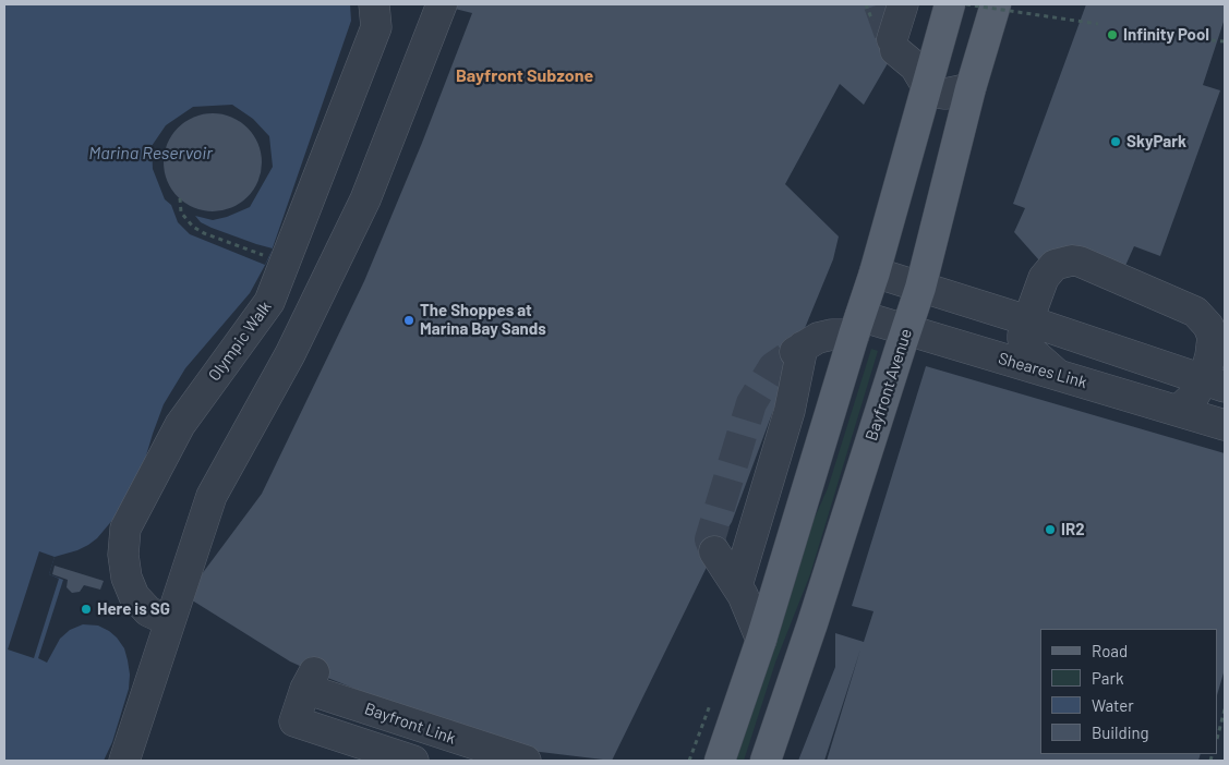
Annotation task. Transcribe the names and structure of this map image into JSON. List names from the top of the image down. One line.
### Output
{"streets":{"main road":["Bayfront Avenue"],"street":["Olympic Walk","Sheares Link","Bayfront Link"]},"crossings":[["Sheares Link","Bayfront Avenue"]],"districts":["Bayfront Subzone"],"water":["Marina Reservoir"],"places":["Infinity Pool","SkyPark","The Shoppes at Marina Bay Sands","IR2","Here is SG"],"legend":["Road","Park","Water","Building"]}
